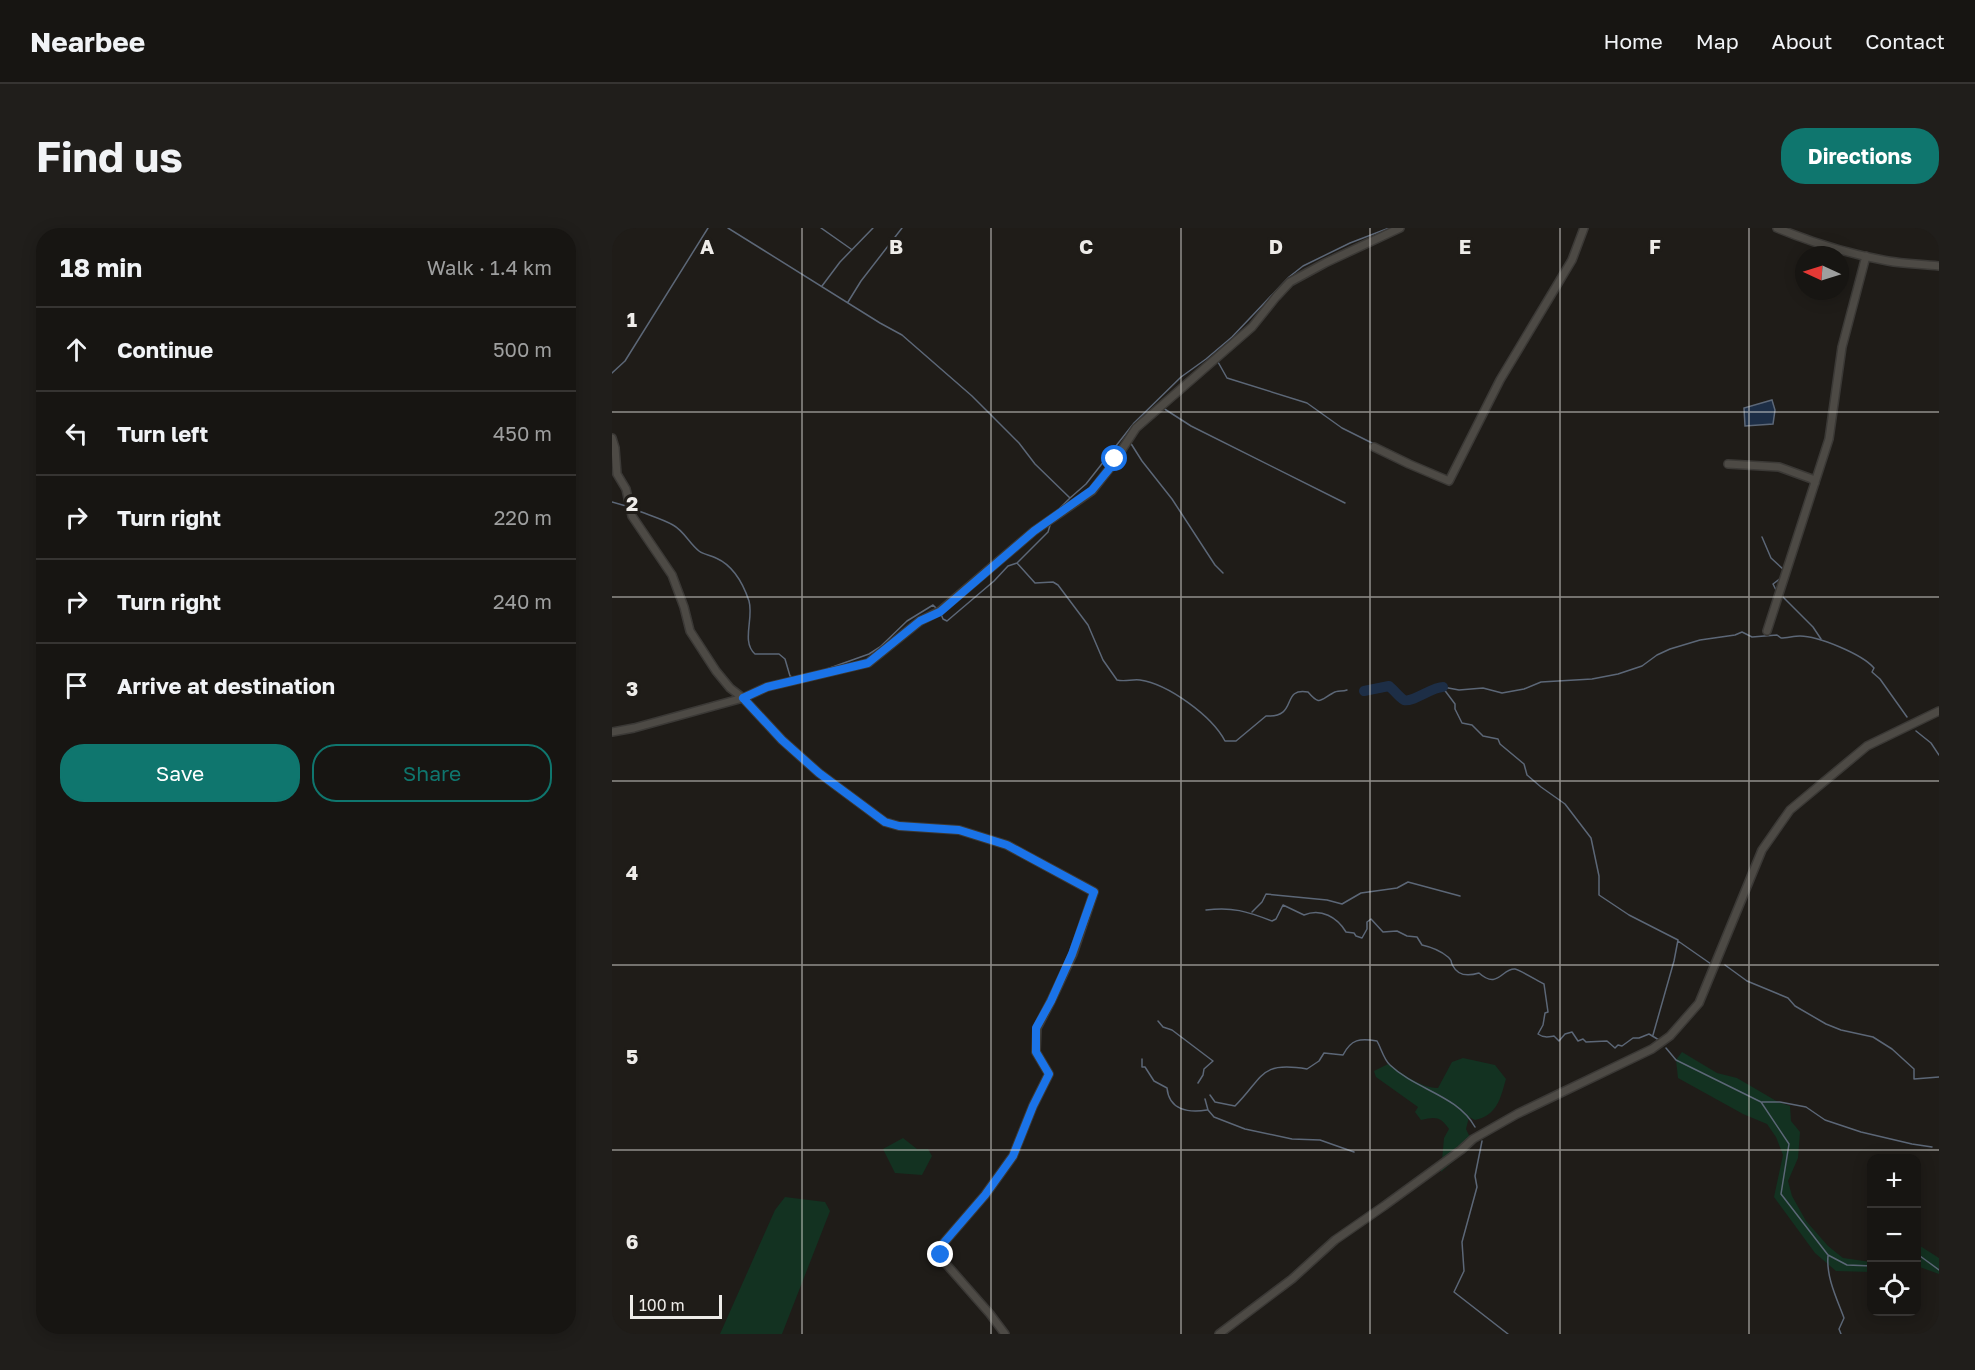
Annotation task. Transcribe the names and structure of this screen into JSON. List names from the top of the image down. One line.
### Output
{"scale_bar":"100 m","north":"left","page":{"header":"Nearbee","nav":["Home","Map","About","Contact"],"buttons":["Directions",["Save","Share"]],"title":"Find us","heading":["18 min","Walk · 1.4 km"],"list":[["Continue","500 m"],["Turn left","450 m"],["Turn right","220 m"],["Turn right","240 m"],"Arrive at destination"],"map_buttons":["+","−"],"scale":"100 m"},"grid":{"columns":["A","B","C","D","E","F"],"rows":["1","2","3","4","5","6"]}}
